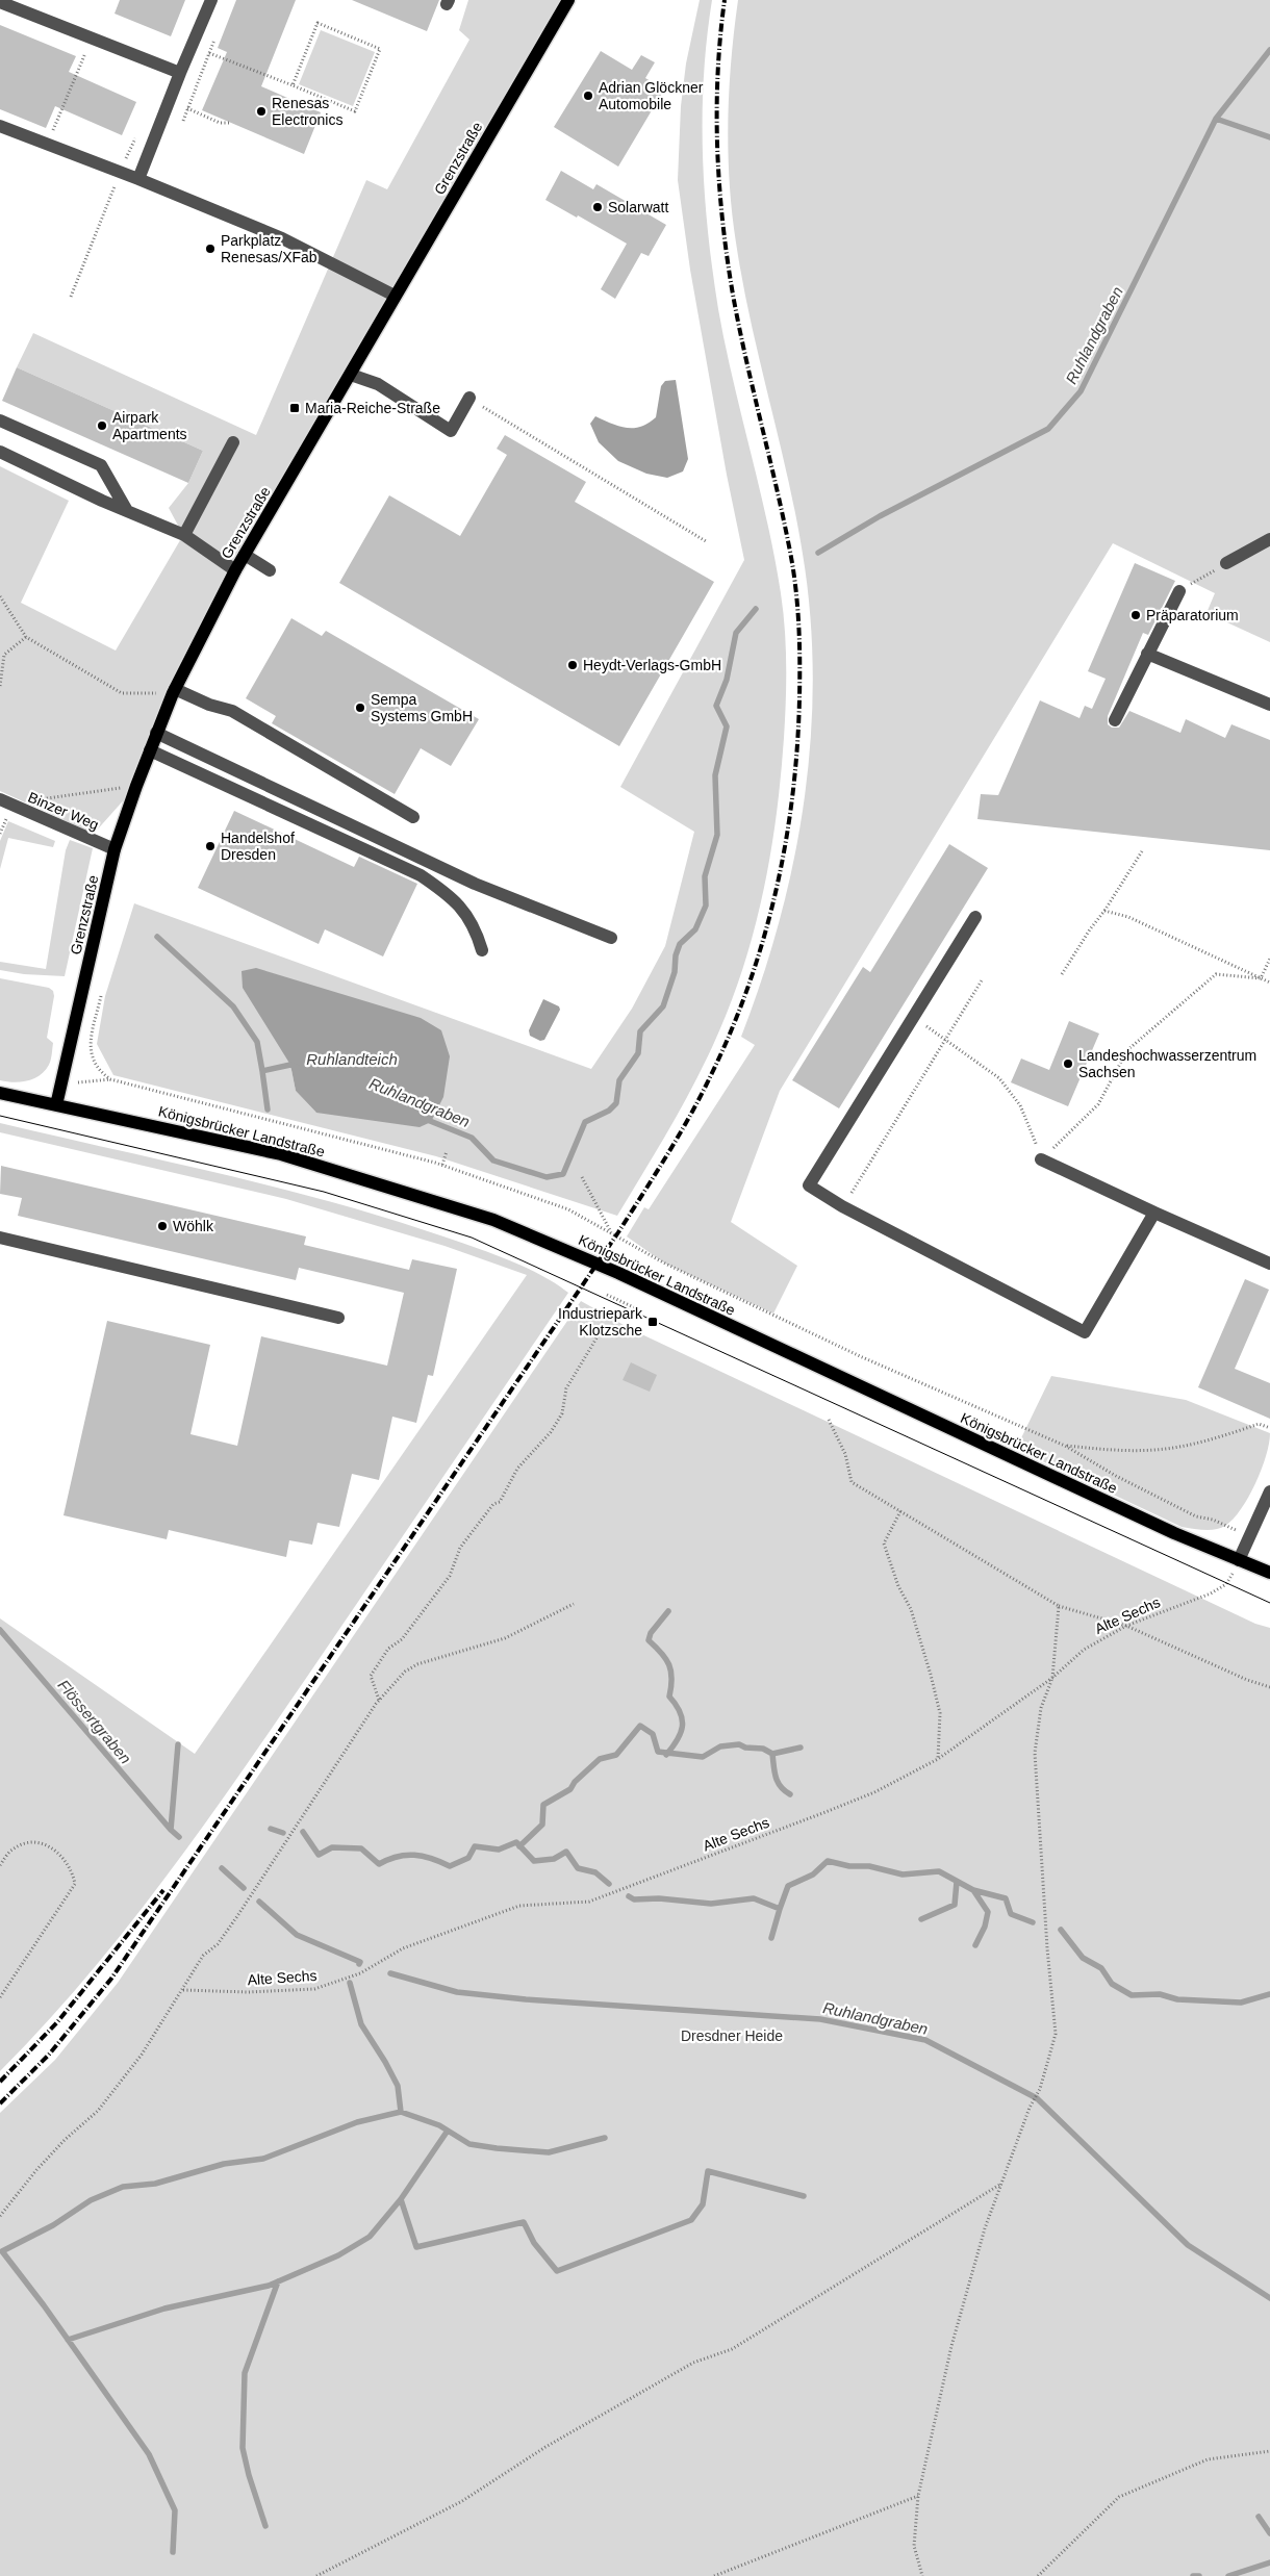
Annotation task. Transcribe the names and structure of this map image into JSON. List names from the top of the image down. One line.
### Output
{"streets":{"main road":["Grenzstraße","Königsbrücker Landstraße"],"street":["Binzer Weg"],"path":["Alte Sechs"]},"crossings":[["Grenzstraße","Binzer Weg"],["Grenzstraße","Königsbrücker Landstraße"],["Königsbrücker Landstraße","Alte Sechs"]],"water":["Ruhlandgraben","Ruhlandteich","Flössertgraben"],"parks":["Dresdner Heide"],"places":{"other":["Adrian Glöckner Automobile","Renesas Electronics","Solarwatt","Parkplatz Renesas/XFab","Airpark Apartments","Präparatorium","Heydt-Verlags-GmbH","Sempa Systems GmbH","Handelshof Dresden","Landeshochwasserzentrum Sachsen","Wöhlk"],"transit":["Maria-Reiche-Straße","Industriepark Klotzsche"]}}
